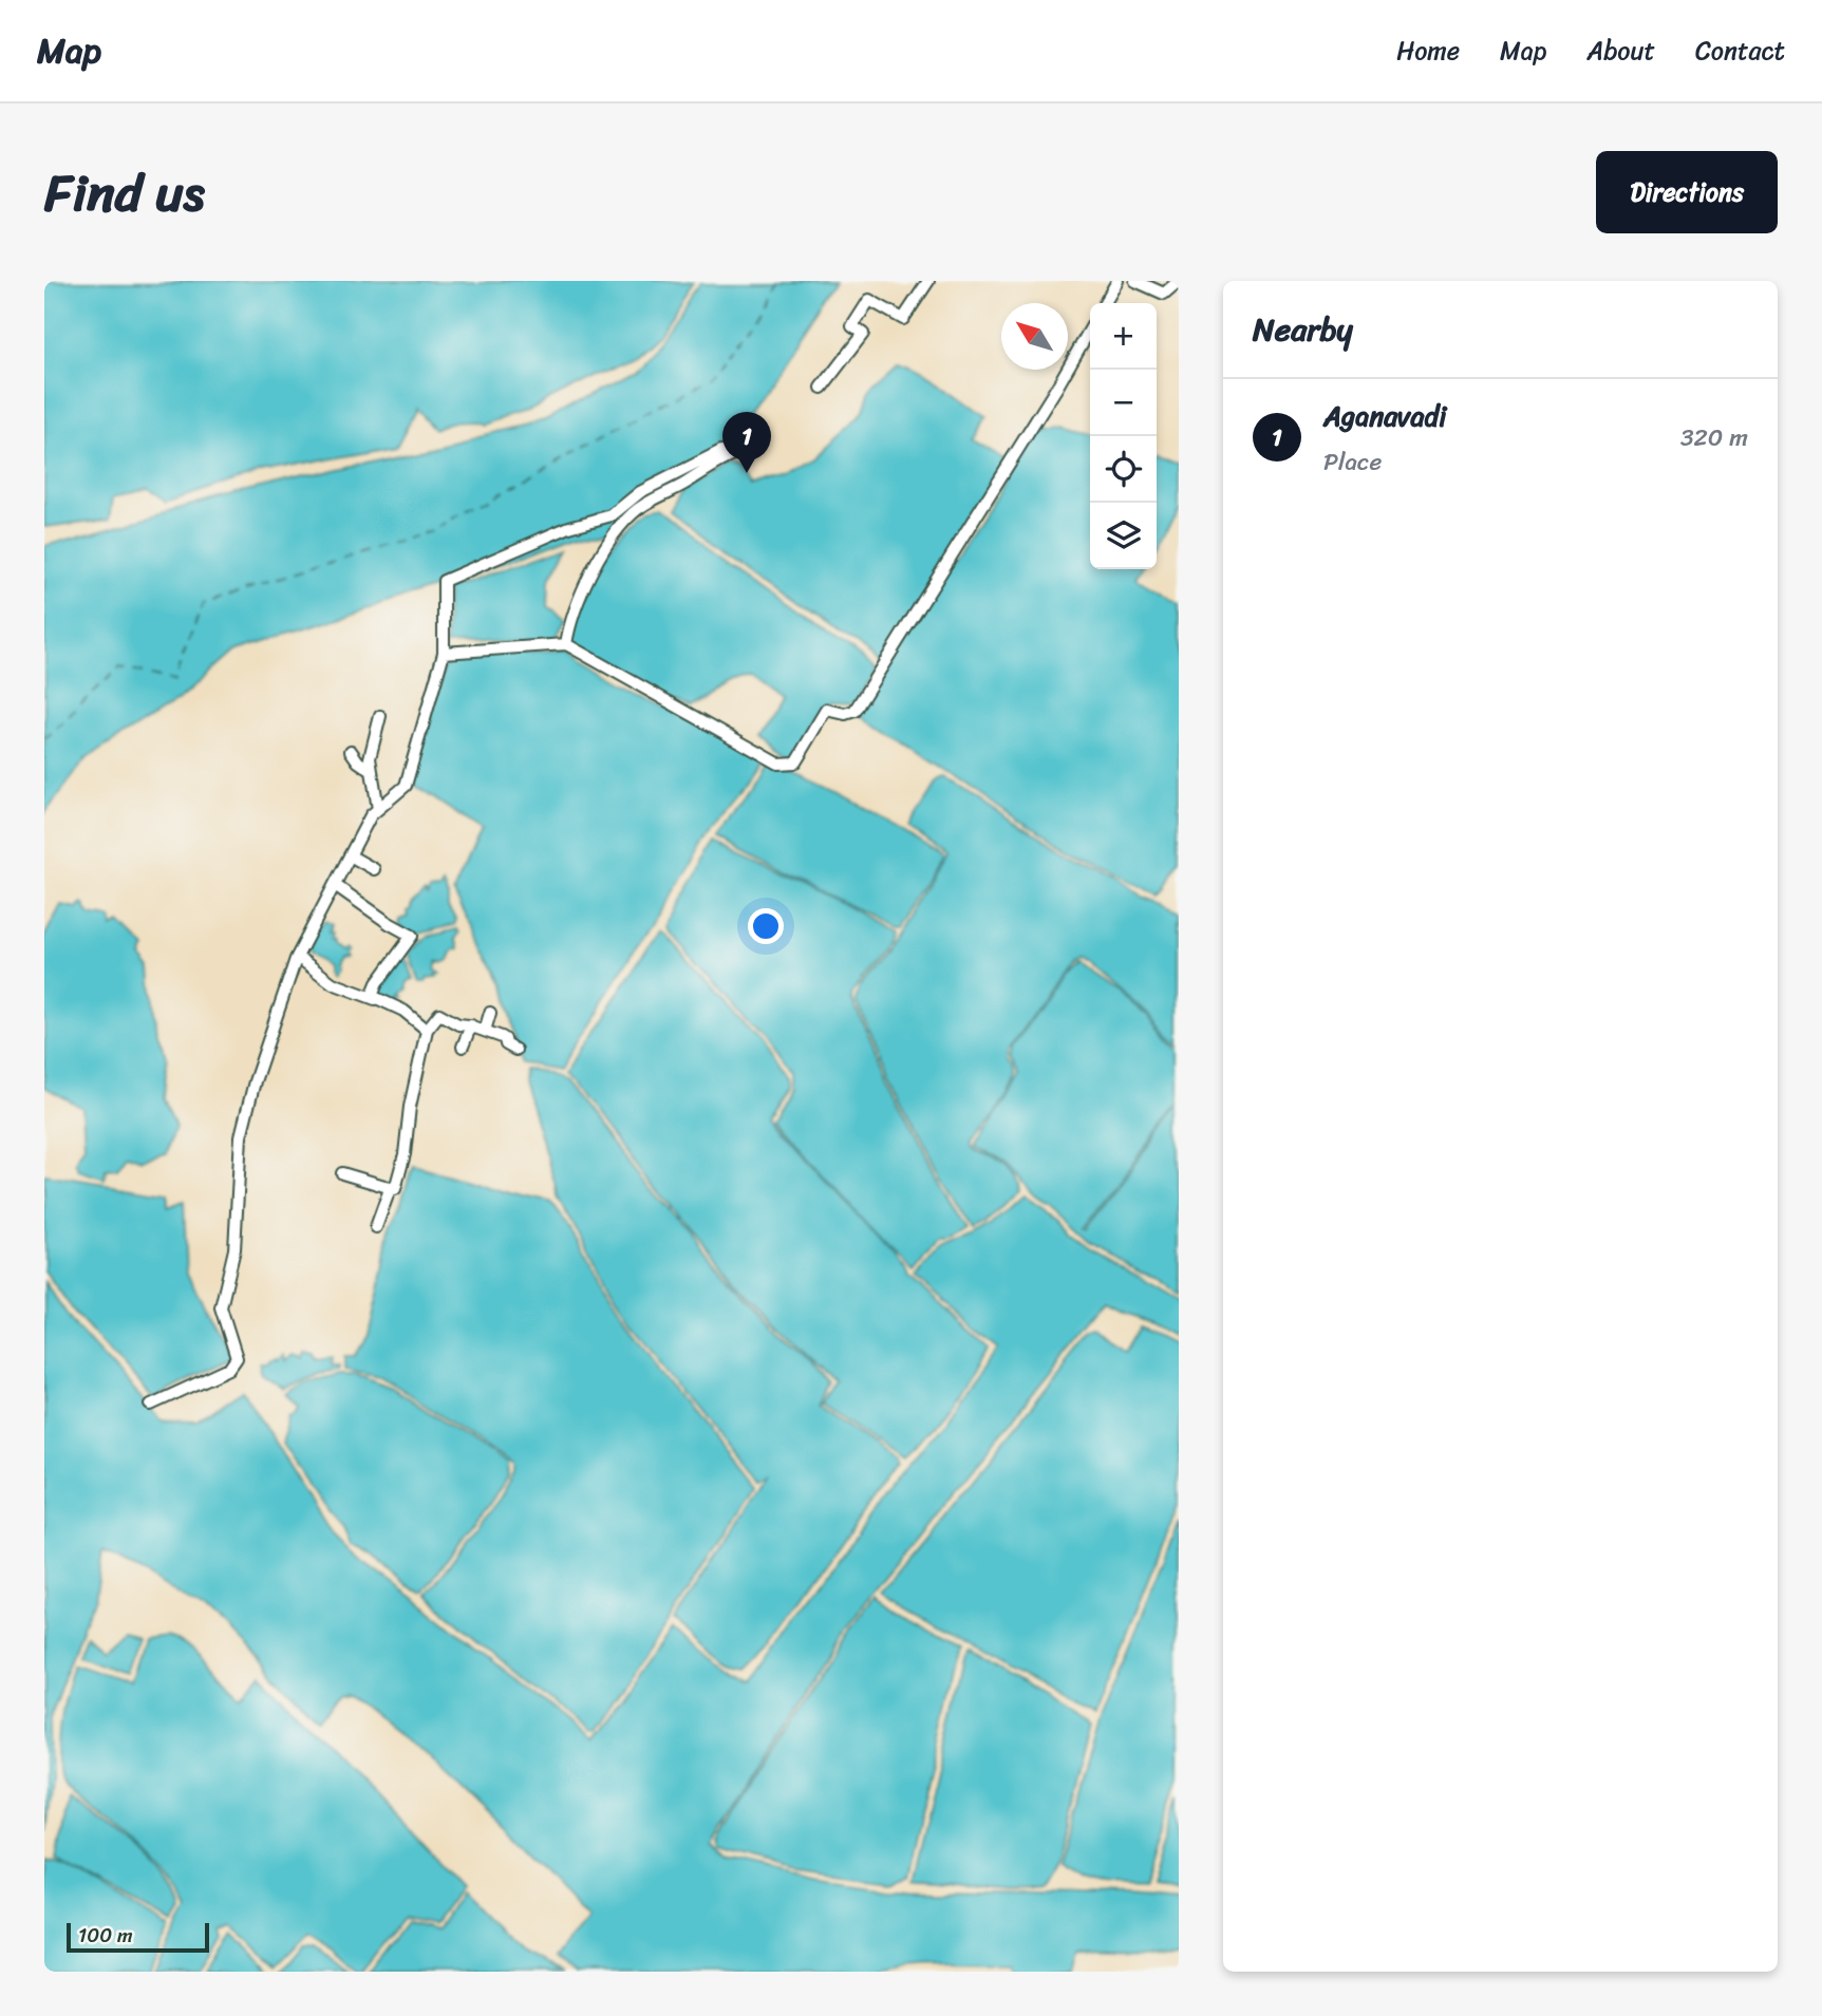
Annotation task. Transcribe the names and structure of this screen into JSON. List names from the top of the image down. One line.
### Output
{"scale_bar":"100 m","north":"top left","page":{"header":"Map","nav":["Home","Map","About","Contact"],"title":"Find us","buttons":"Directions","heading":"Nearby","map_buttons":["+","−"],"list":[{"mark":"1","name":"Aganavadi","note":"Place","value":"320 m"}],"pins":"1","scale":"100 m"}}
